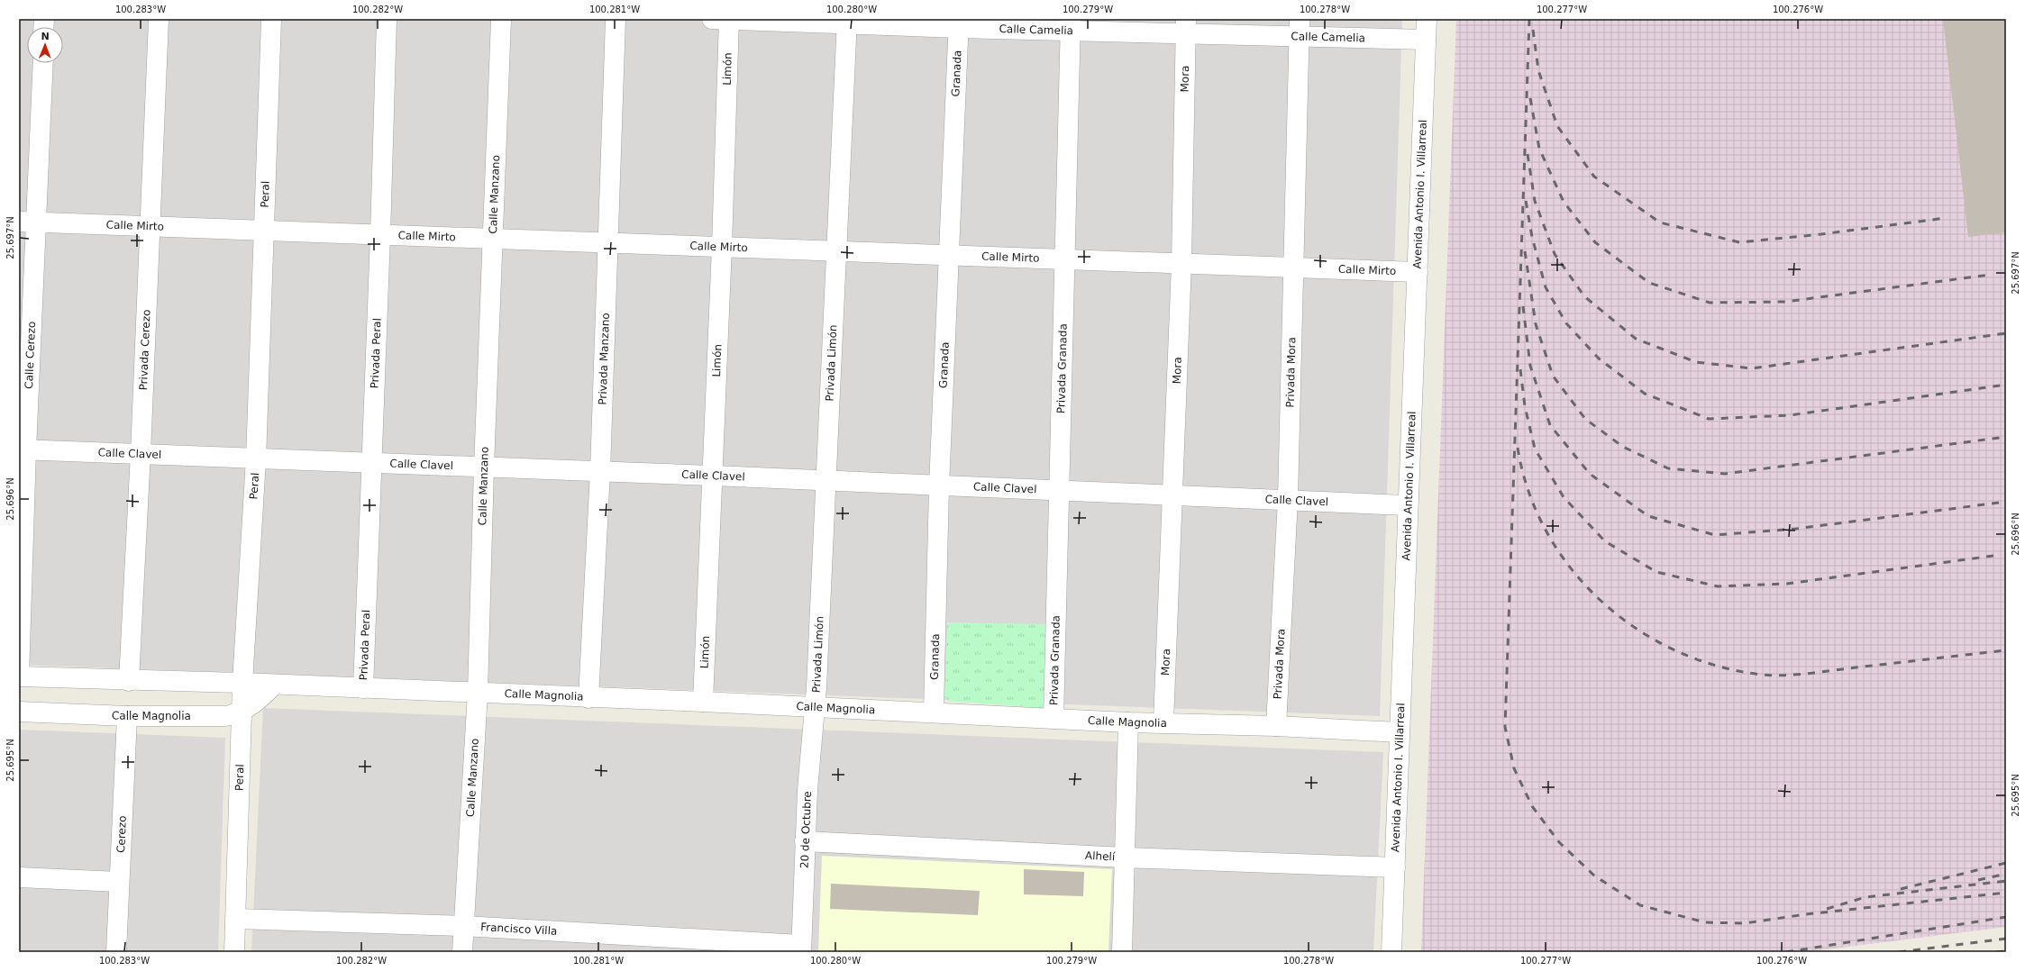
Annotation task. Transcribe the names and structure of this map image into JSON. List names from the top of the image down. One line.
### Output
{"streets":{"street":["Calle Camelia","Limón","Granada","Mora","Peral","Calle Manzano","Avenida Antonio I. Villarreal","Calle Mirto","Privada Cerezo","Privada Peral","Calle Cerezo","Privada Manzano","Privada Limón","Privada Granada","Privada Mora","Calle Clavel","Calle Magnolia","20 de Octubre","Cerezo","Alhelí","Francisco Villa"]},"crossings":[["Calle Camelia","Limón"],["Calle Camelia","Granada"],["Calle Camelia","Mora"],["Calle Camelia","Avenida Antonio I. Villarreal"],["Calle Camelia","Privada Limón"],["Calle Camelia","Privada Granada"],["Calle Camelia","Privada Mora"],["Limón","Calle Mirto"],["Limón","Calle Clavel"],["Limón","Calle Magnolia"],["Granada","Calle Mirto"],["Granada","Calle Clavel"],["Granada","Calle Magnolia"],["Mora","Calle Mirto"],["Mora","Calle Clavel"],["Mora","Calle Magnolia"],["Peral","Calle Mirto"],["Peral","Calle Clavel"],["Peral","Calle Magnolia"],["Peral","Francisco Villa"],["Calle Manzano","Calle Mirto"],["Calle Manzano","Calle Clavel"],["Calle Manzano","Calle Magnolia"],["Calle Manzano","Francisco Villa"],["Avenida Antonio I. Villarreal","Calle Mirto"],["Avenida Antonio I. Villarreal","Calle Clavel"],["Avenida Antonio I. Villarreal","Calle Magnolia"],["Avenida Antonio I. Villarreal","Alhelí"],["Calle Mirto","Privada Cerezo"],["Calle Mirto","Privada Peral"],["Calle Mirto","Calle Cerezo"],["Calle Mirto","Privada Manzano"],["Calle Mirto","Privada Limón"],["Calle Mirto","Privada Granada"],["Calle Mirto","Privada Mora"],["Privada Cerezo","Calle Clavel"],["Privada Cerezo","Calle Magnolia"],["Privada Peral","Calle Clavel"],["Privada Peral","Calle Magnolia"],["Calle Cerezo","Calle Clavel"],["Calle Cerezo","Calle Magnolia"],["Privada Manzano","Calle Clavel"],["Privada Manzano","Calle Magnolia"],["Privada Limón","Calle Clavel"],["Privada Limón","Calle Magnolia"],["Privada Limón","20 de Octubre"],["Privada Granada","Calle Clavel"],["Privada Granada","Calle Magnolia"],["Privada Mora","Calle Clavel"],["Privada Mora","Calle Magnolia"],["Calle Magnolia","20 de Octubre"],["Calle Magnolia","Cerezo"],["20 de Octubre","Alhelí"],["20 de Octubre","Francisco Villa"]],"north":"top","coordinates":["100.283°W","100.282°W","100.281°W","100.280°W","100.279°W","100.278°W","100.277°W","100.276°W","25.697°N","25.696°N","25.695°N"]}
